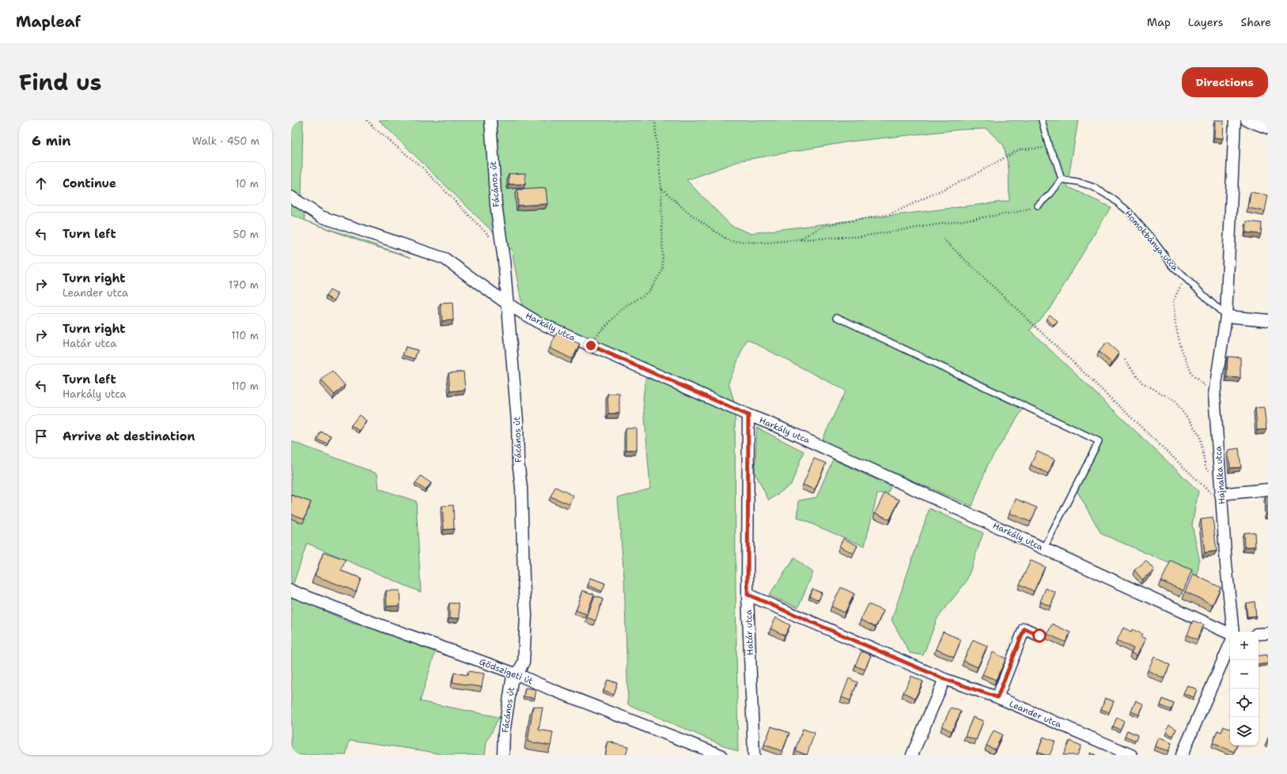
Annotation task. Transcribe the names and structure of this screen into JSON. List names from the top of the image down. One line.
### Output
{"streets":{"street":["Fácános út","Harkály utca","Hajnalka utca","Határ utca","Gödszigeti út","Leander utca"],"lane":["Homokbánya utca"]},"crossings":[["Fácános út","Harkály utca"],["Fácános út","Gödszigeti út"],["Homokbánya utca","Hajnalka utca"],["Harkály utca","Határ utca"],["Határ utca","Leander utca"]],"page":{"header":"Mapleaf","nav":["Map","Layers","Share"],"title":"Find us","buttons":"Directions","heading":["6 min","Walk · 450 m"],"list":[["Continue","10 m"],["Turn left","50 m"],["Turn right","Leander utca","170 m"],["Turn right","Határ utca","110 m"],["Turn left","Harkály utca","110 m"],"Arrive at destination"],"map_buttons":["+","−"]}}
